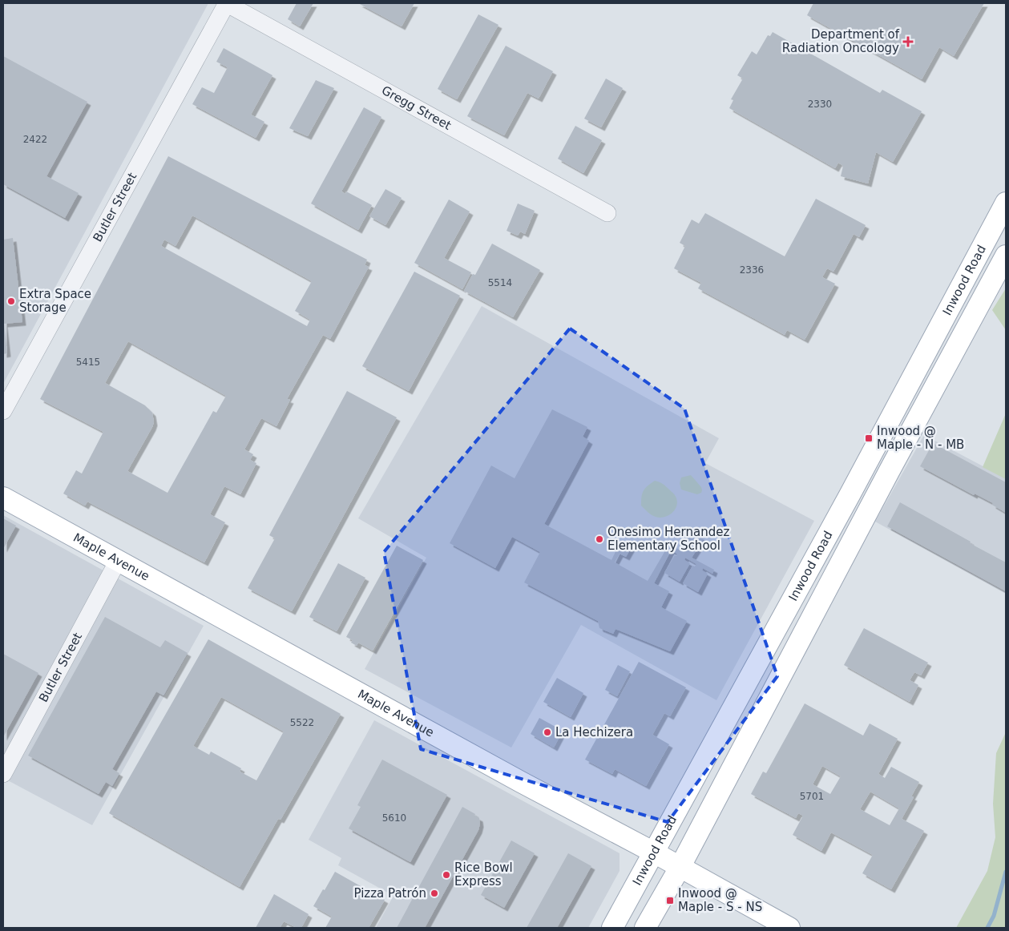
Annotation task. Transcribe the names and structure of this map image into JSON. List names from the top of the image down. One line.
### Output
{"streets":{"main road":["Inwood Road","Maple Avenue"],"street":["Gregg Street","Butler Street"]},"crossings":[["Gregg Street","Butler Street"],["Butler Street","Maple Avenue"],["Inwood Road","Maple Avenue"]],"places":{"health":["Department of Radiation Oncology"],"other":["Extra Space Storage","Onesimo Hernandez Elementary School","La Hechizera","Rice Bowl Express","Pizza Patrón"],"transit":["Inwood @ Maple - N - MB","Inwood @ Maple - S - NS"]},"house_numbers":["2330","2422","2336","5514","5415","5522","5701","5610"]}
